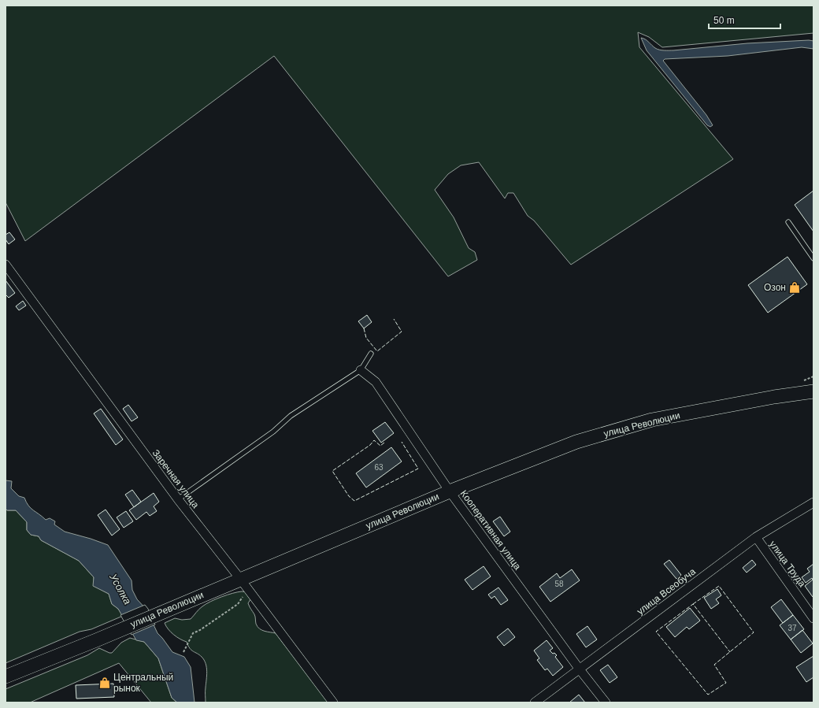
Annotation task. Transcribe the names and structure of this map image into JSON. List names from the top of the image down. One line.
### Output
{"streets":{"main road":["улица Революции"],"street":["Заречная улица","Кооперативная улица","улица Труда","улица Всеобуча"]},"crossings":[["улица Революции","Заречная улица"],["улица Революции","Кооперативная улица"],["Кооперативная улица","улица Всеобуча"],["улица Труда","улица Всеобуча"]],"water":["Усолка"],"places":{"shop":["Озон","Центральный рынок"]},"house_numbers":["63","58","37"],"scale_bar":"50 m"}
